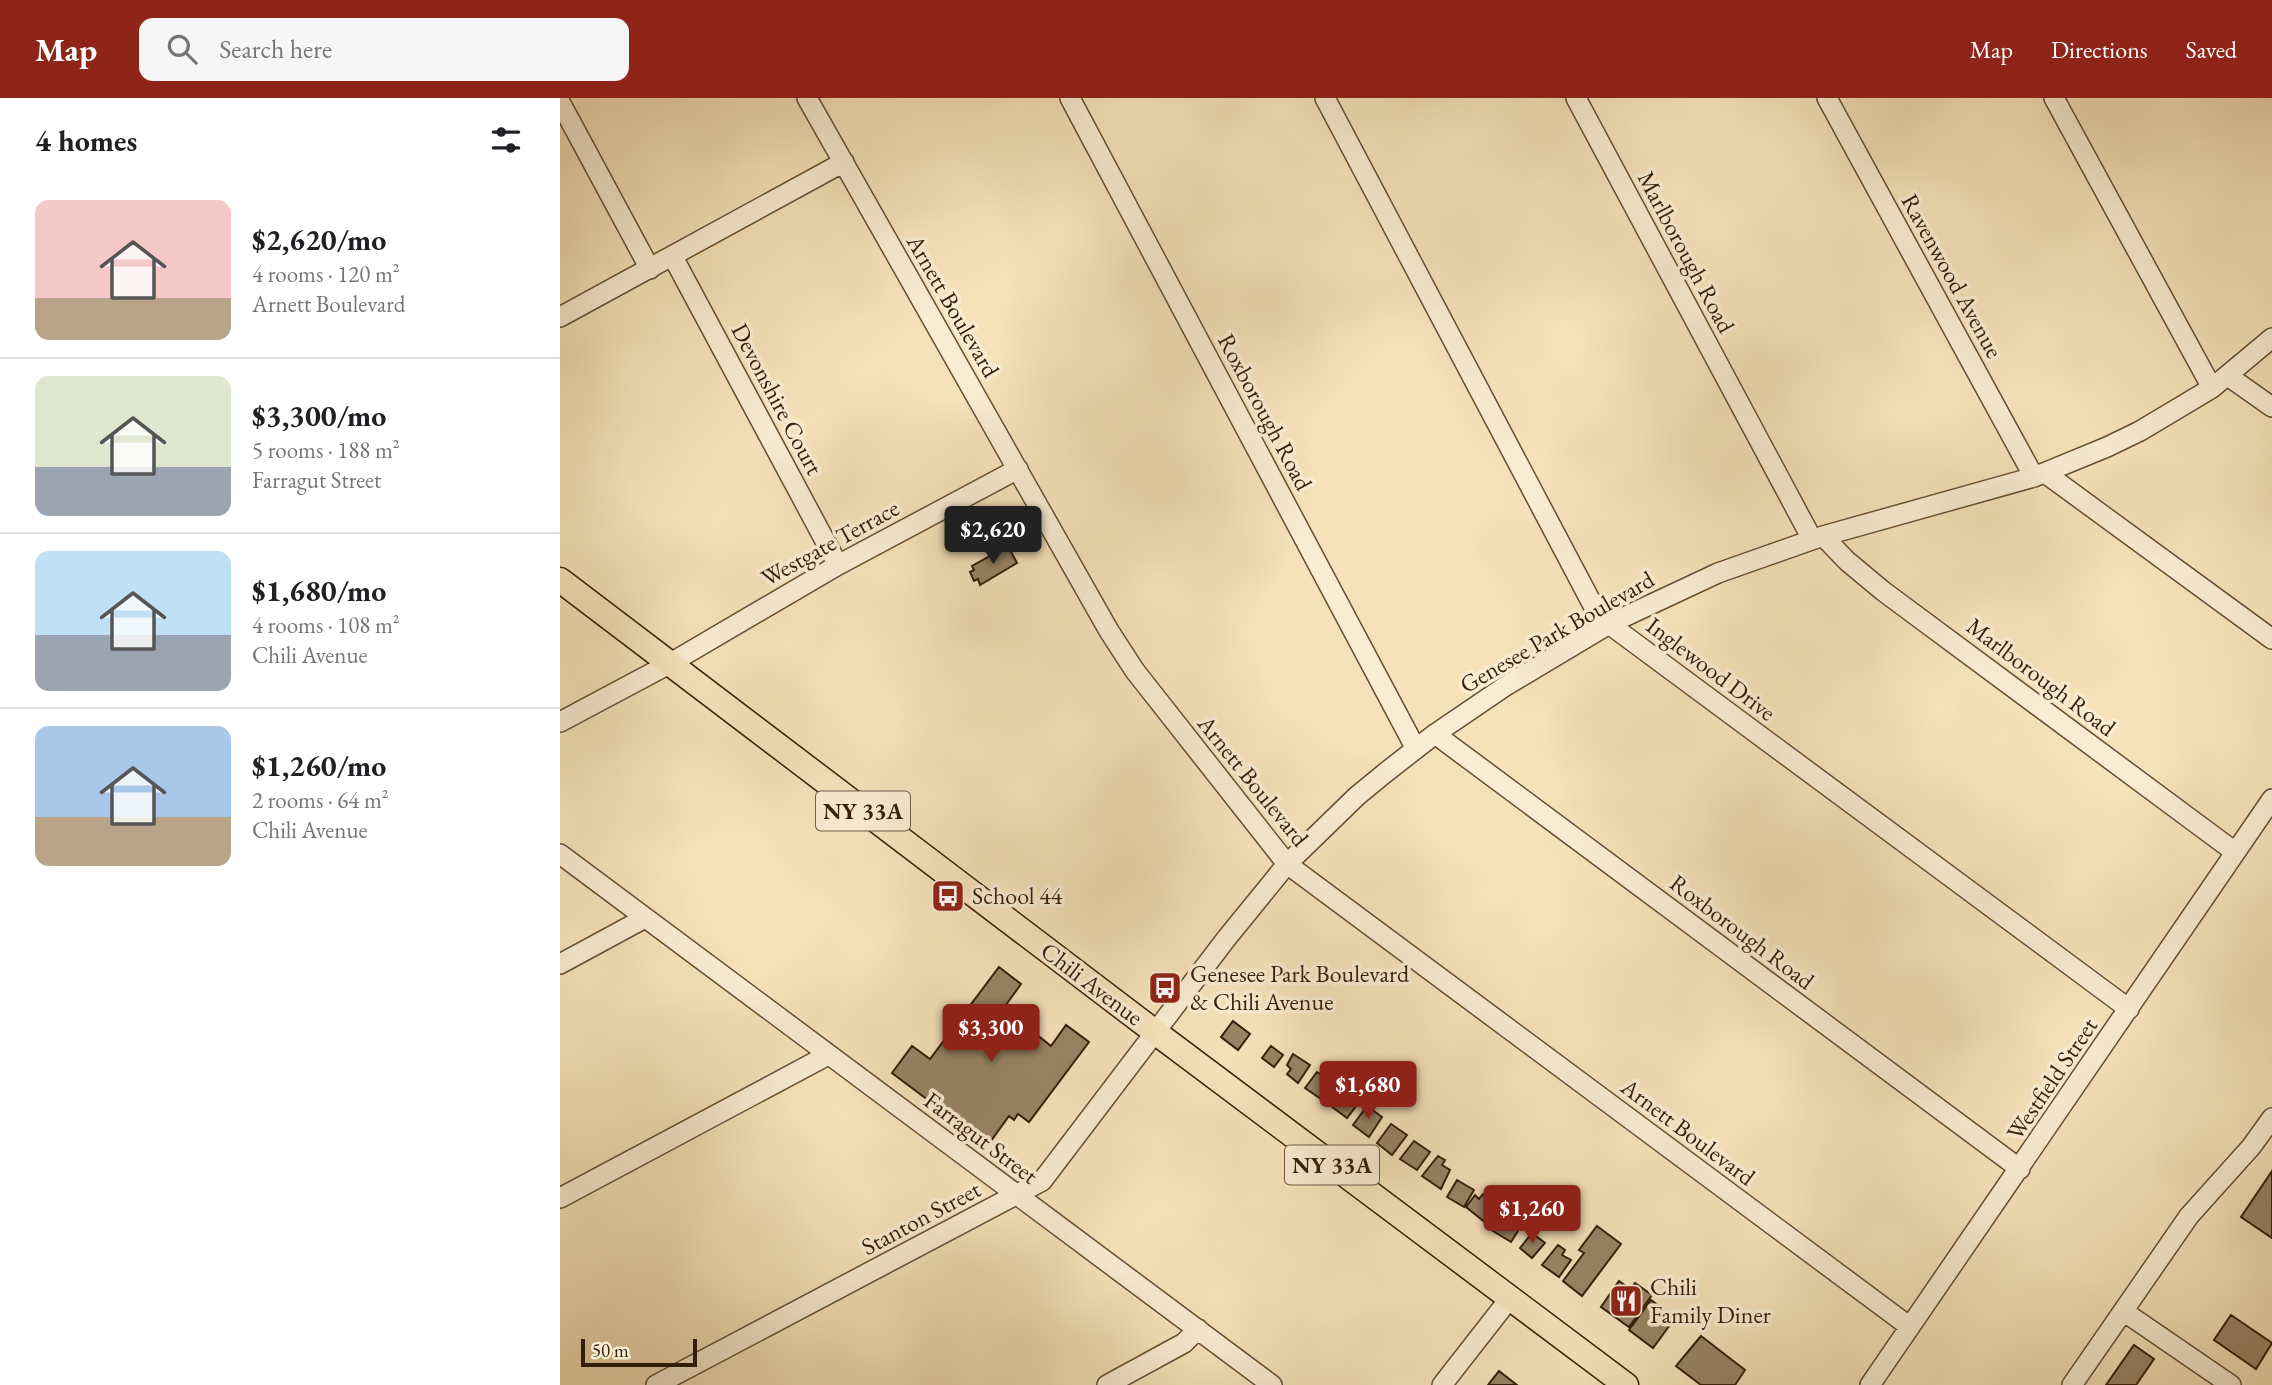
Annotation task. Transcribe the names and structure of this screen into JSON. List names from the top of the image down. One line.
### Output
{"streets":{"main road":["NY 33A","Chili Avenue"],"street":["Marlborough Road","Ravenwood Avenue","Arnett Boulevard","Devonshire Court","Roxborough Road","Westgate Terrace","Genesee Park Boulevard","Inglewood Drive","Westfield Street","Farragut Street","Stanton Street"]},"crossings":[["Marlborough Road","Genesee Park Boulevard"],["Marlborough Road","Westfield Street"],["Ravenwood Avenue","Genesee Park Boulevard"],["Arnett Boulevard","Westgate Terrace"],["Arnett Boulevard","Genesee Park Boulevard"],["Arnett Boulevard","Westfield Street"],["Devonshire Court","Westgate Terrace"],["Roxborough Road","Genesee Park Boulevard"],["Roxborough Road","Westfield Street"],["Westgate Terrace","Chili Avenue"],["Genesee Park Boulevard","Inglewood Drive"],["Genesee Park Boulevard","Chili Avenue"],["Genesee Park Boulevard","Stanton Street"],["Inglewood Drive","Westfield Street"],["Chili Avenue","Stanton Street"],["Farragut Street","Stanton Street"]],"places":{"bus stop":["School 44","Genesee Park Boulevard & Chili Avenue"],"restaurant":["Chili Family Diner"]},"scale_bar":"50 m","page":{"header":"Map","search":"Search here","nav":["Map","Directions","Saved"],"heading":"4 homes","list":[{"name":"$2,620/mo","note":"4 rooms · 120 m² · Arnett Boulevard"},{"name":"$3,300/mo","note":"5 rooms · 188 m² · Farragut Street"},{"name":"$1,680/mo","note":"4 rooms · 108 m² · Chili Avenue"},{"name":"$1,260/mo","note":"2 rooms · 64 m² · Chili Avenue"}],"price":["$2,620","$3,300","$1,680","$1,260"],"scale":"50 m"}}
